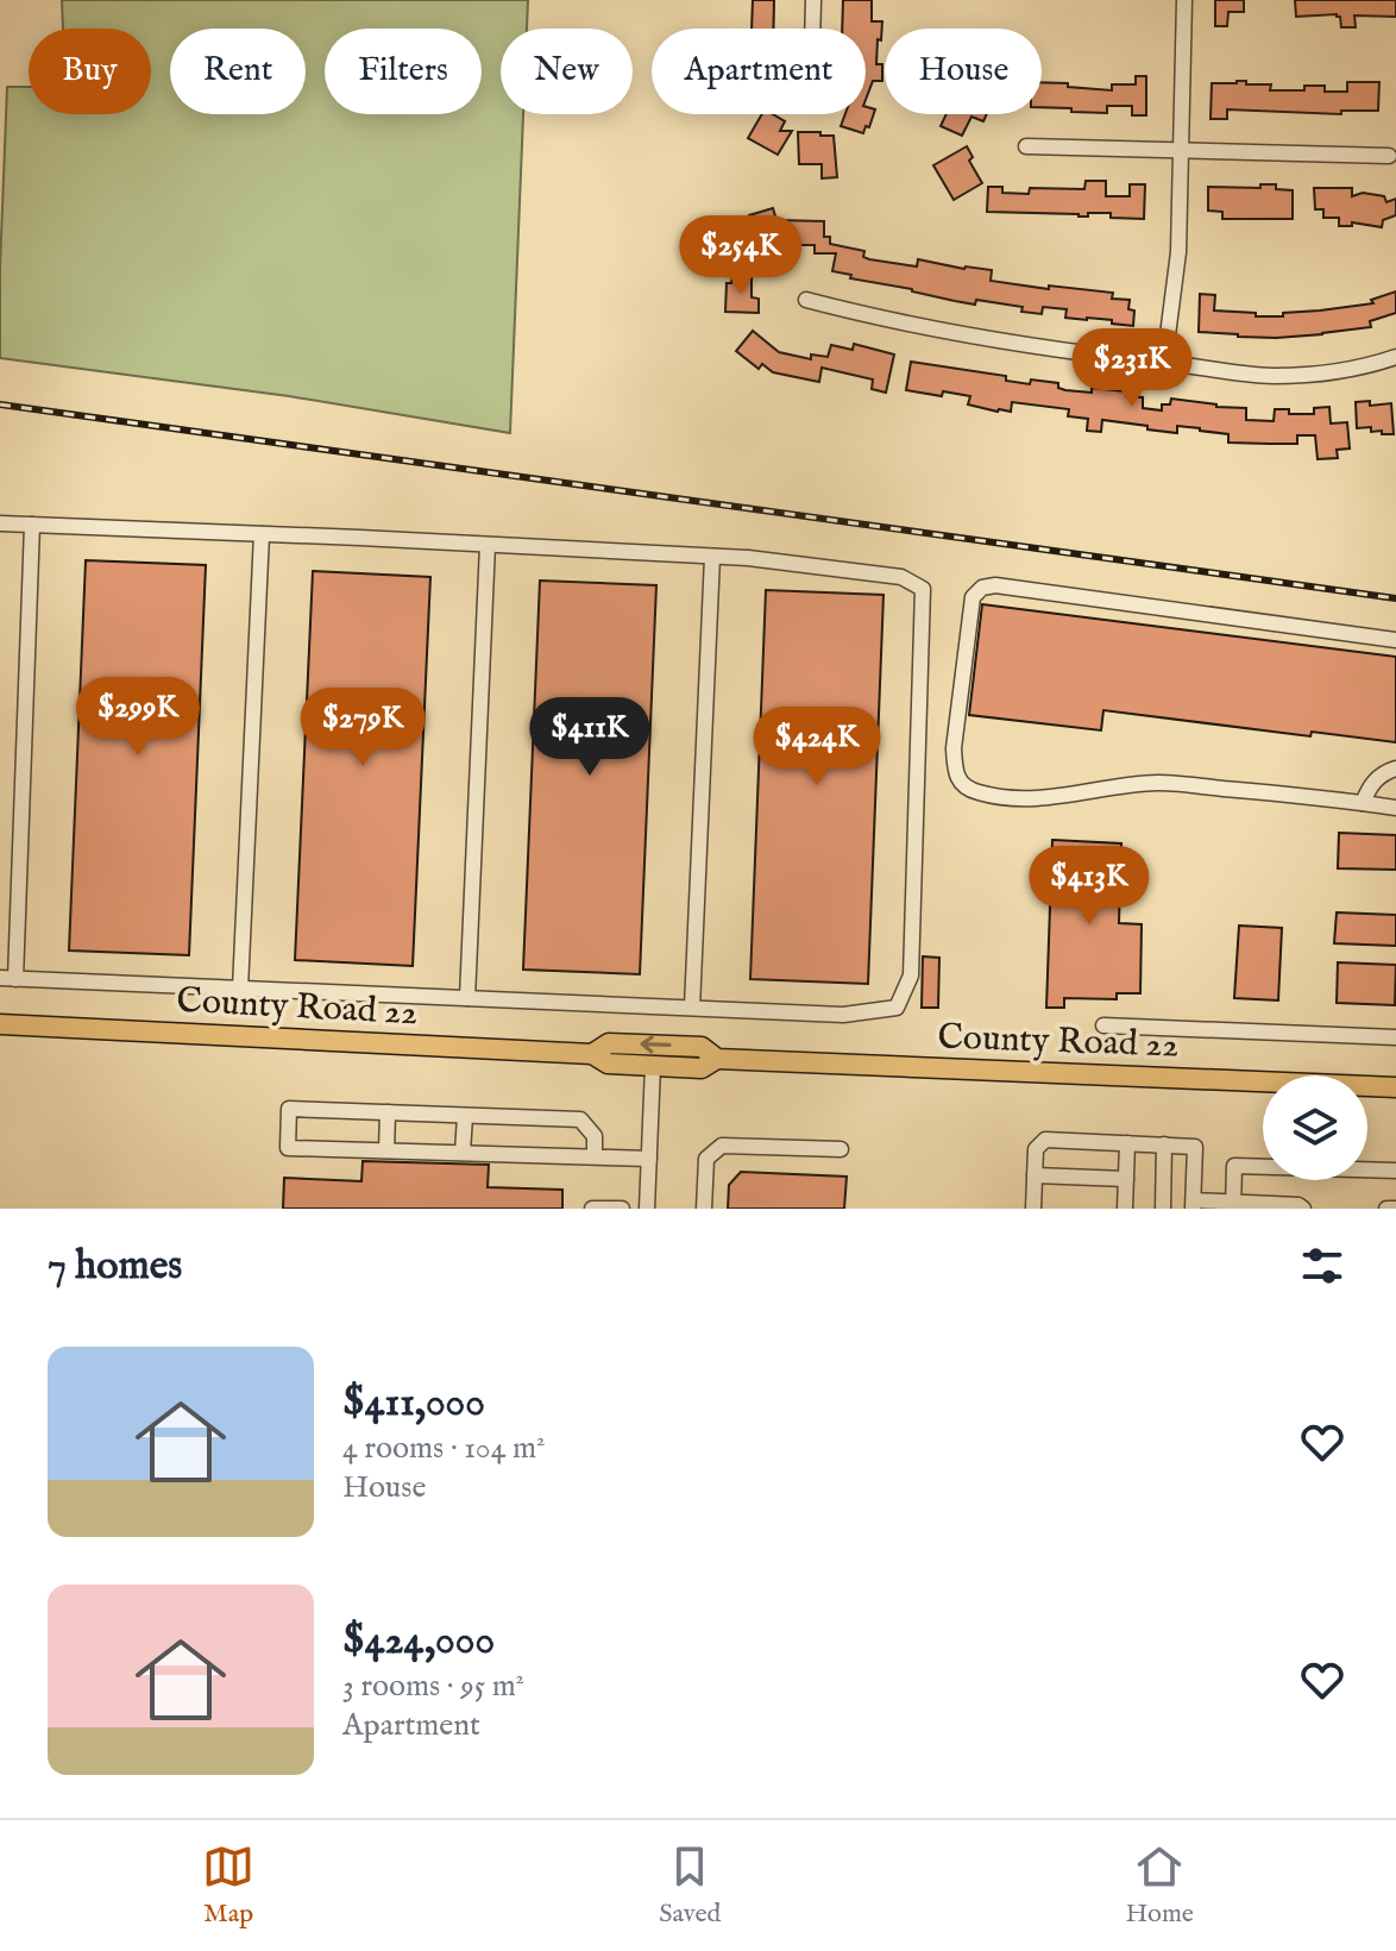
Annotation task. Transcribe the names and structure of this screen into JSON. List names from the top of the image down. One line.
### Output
{"streets":{"main road":["County Road 22"]},"page":{"chip":["Buy","Rent","Filters","New","Apartment","House"],"price":["$254K","$231K","$299K","$279K","$411K","$424K","$413K"],"heading":"7 homes","list":[{"name":"$411,000","note":"4 rooms · 104 m² · House"},{"name":"$424,000","note":"3 rooms · 95 m² · Apartment"}],"tabs":["Map","Saved","Home"]}}
